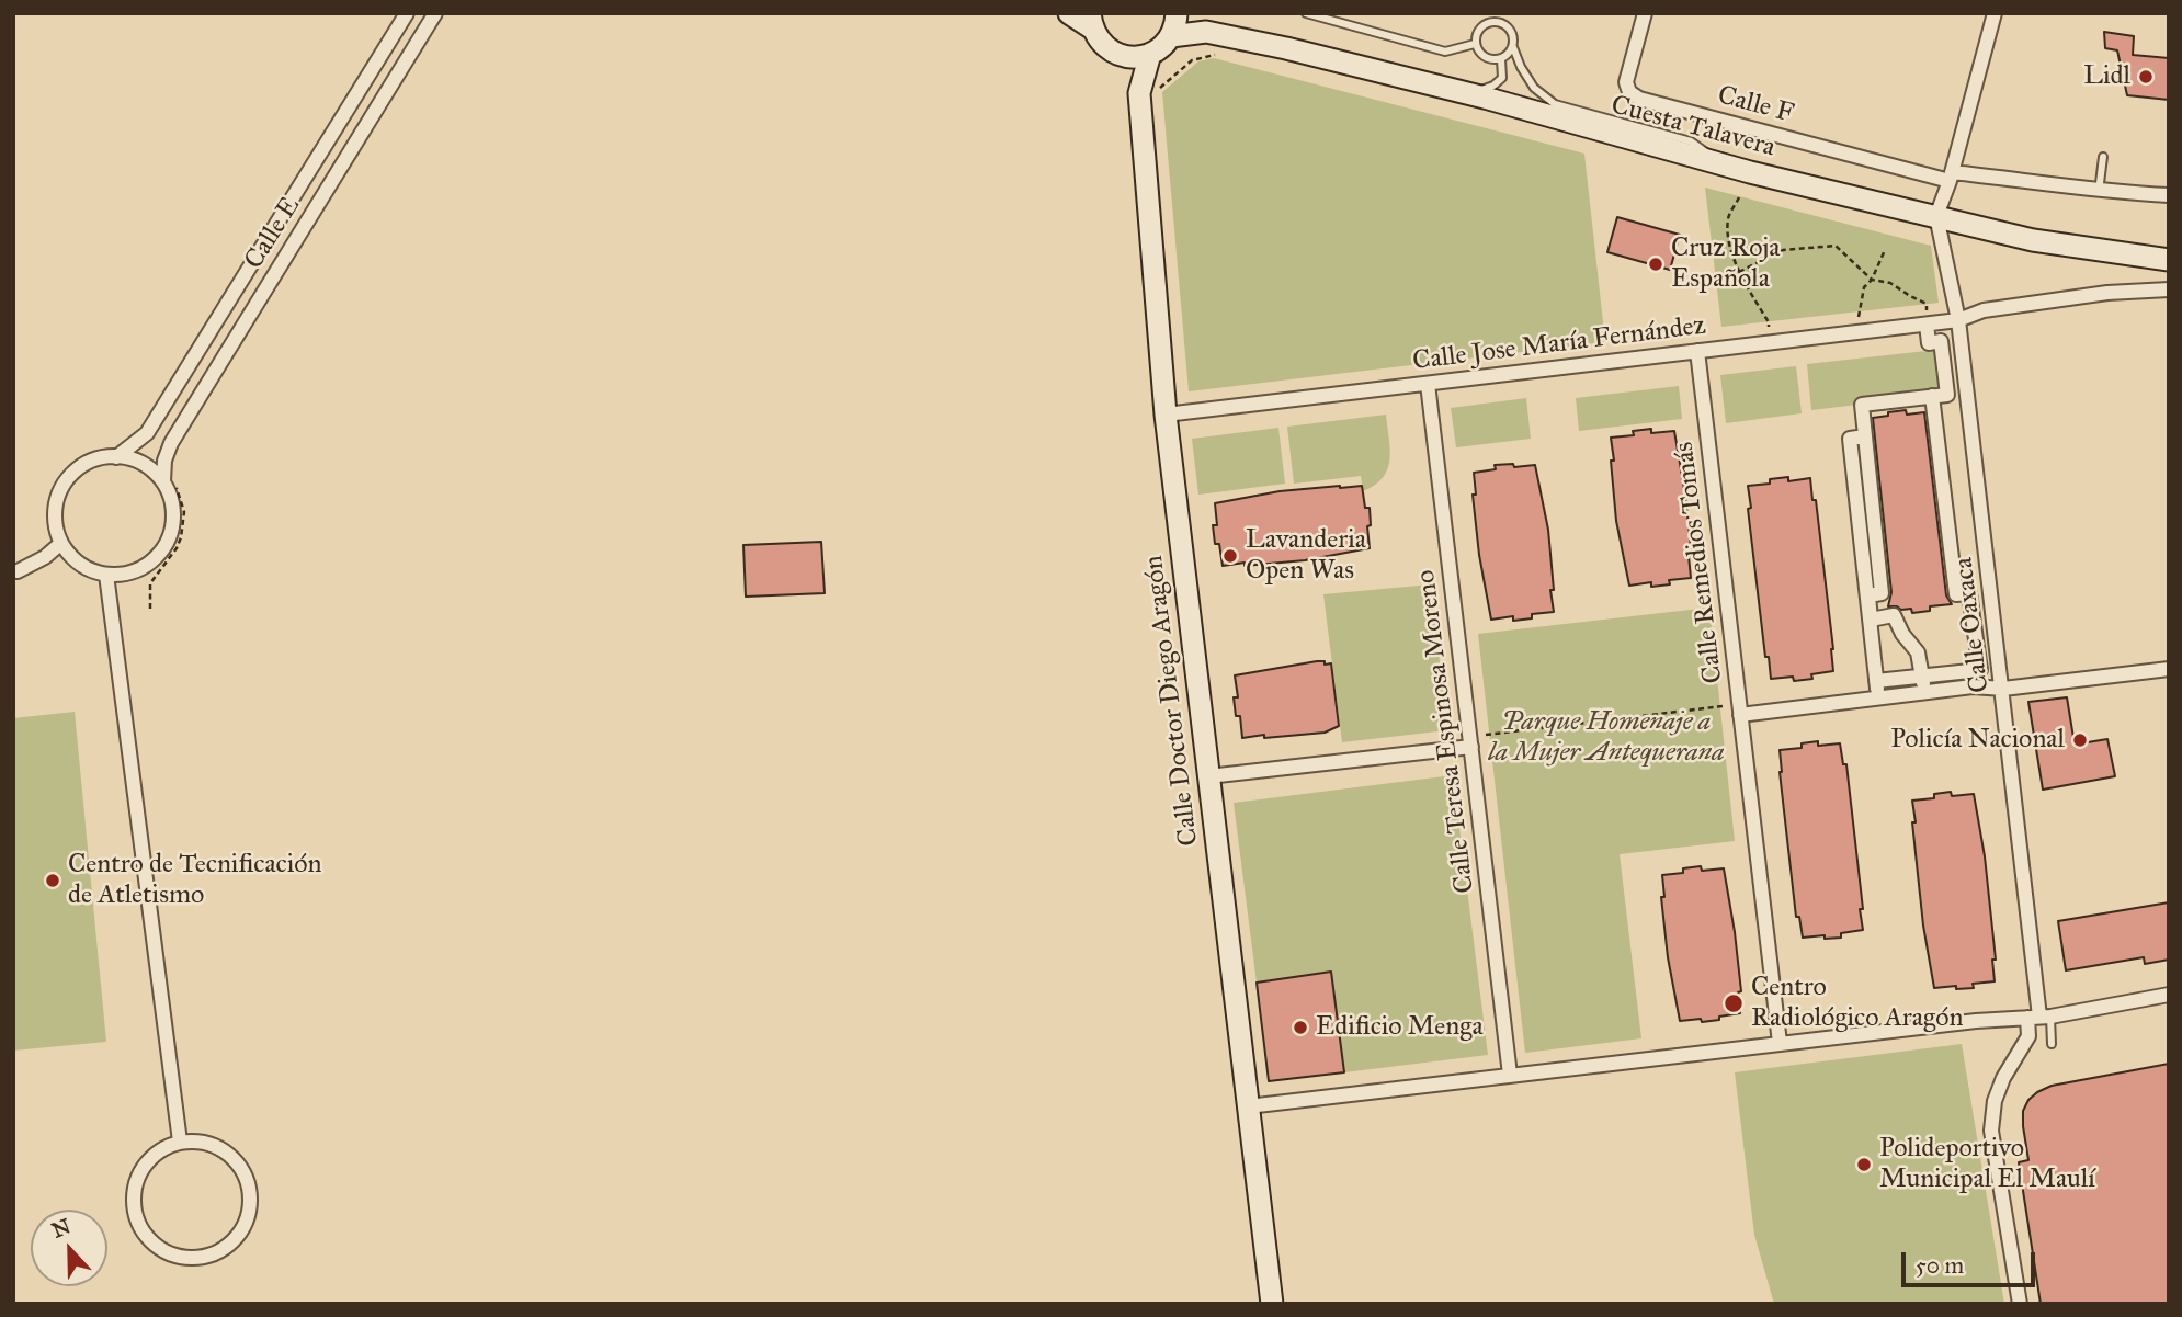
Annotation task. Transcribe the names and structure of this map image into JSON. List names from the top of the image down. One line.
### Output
{"streets":{"street":["Calle F","Cuesta Talavera","Calle E","Calle Jose María Fernández","Calle Remedios Tomás","Calle Oaxaca","Calle Doctor Diego Aragón","Calle Teresa Espinosa Moreno"]},"crossings":[["Cuesta Talavera","Calle Oaxaca"],["Calle Jose María Fernández","Calle Remedios Tomás"],["Calle Jose María Fernández","Calle Oaxaca"],["Calle Jose María Fernández","Calle Doctor Diego Aragón"],["Calle Jose María Fernández","Calle Teresa Espinosa Moreno"]],"parks":["Parque Homenaje a la Mujer Antequerana"],"places":["Lidl","Cruz Roja Española","Lavanderia Open Was","Policía Nacional","Centro de Tecnificación de Atletismo","Centro Radiológico Aragón","Edificio Menga","Polideportivo Municipal El Maulí"],"scale_bar":"50 m","north":"top"}
